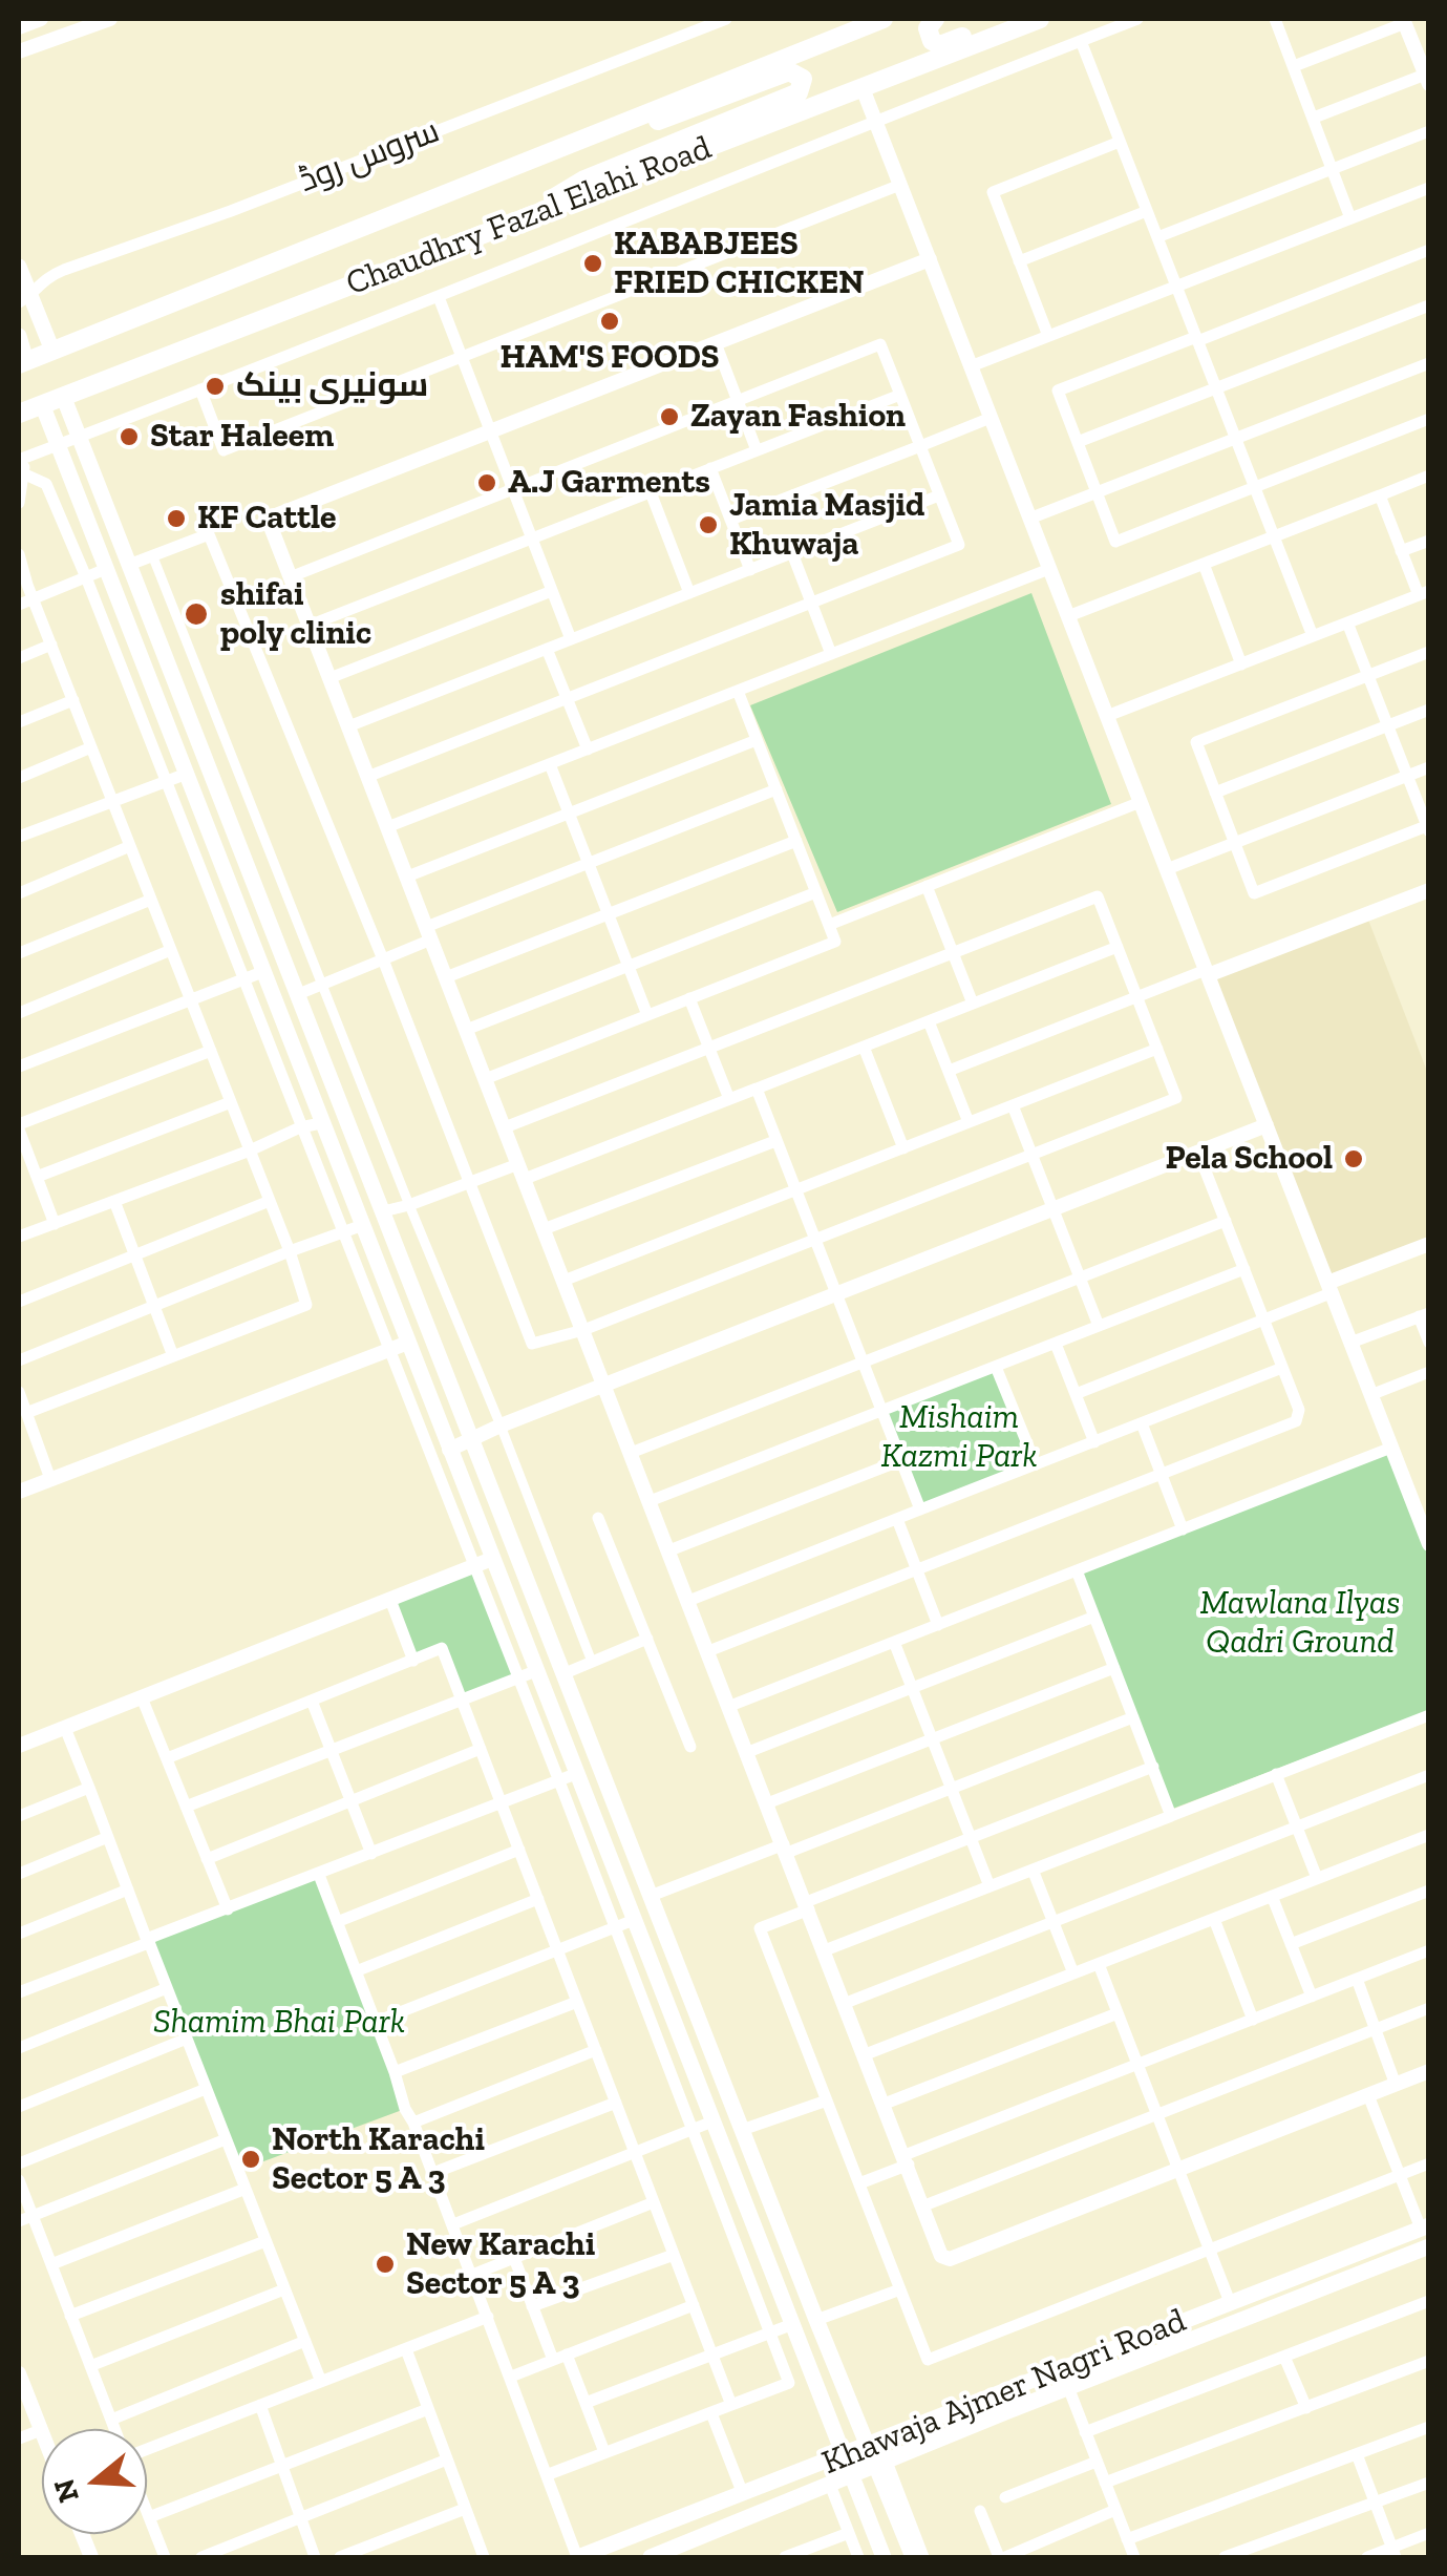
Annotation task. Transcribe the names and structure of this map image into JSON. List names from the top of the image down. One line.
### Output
{"streets":{"main road":["Chaudhry Fazal Elahi Road","Khawaja Ajmer Nagri Road"],"street":["سروس روڈ"]},"parks":["Mishaim Kazmi Park","Mawlana Ilyas Qadri Ground","Shamim Bhai Park"],"places":["KABABJEES FRIED CHICKEN","HAM'S FOODS","سونیری بینک","Zayan Fashion","Star Haleem","A.J Garments","KF Cattle","Jamia Masjid Khuwaja","shifai poly clinic","Pela School","North Karachi Sector 5 A 3","New Karachi Sector 5 A 3"],"north":"left"}
